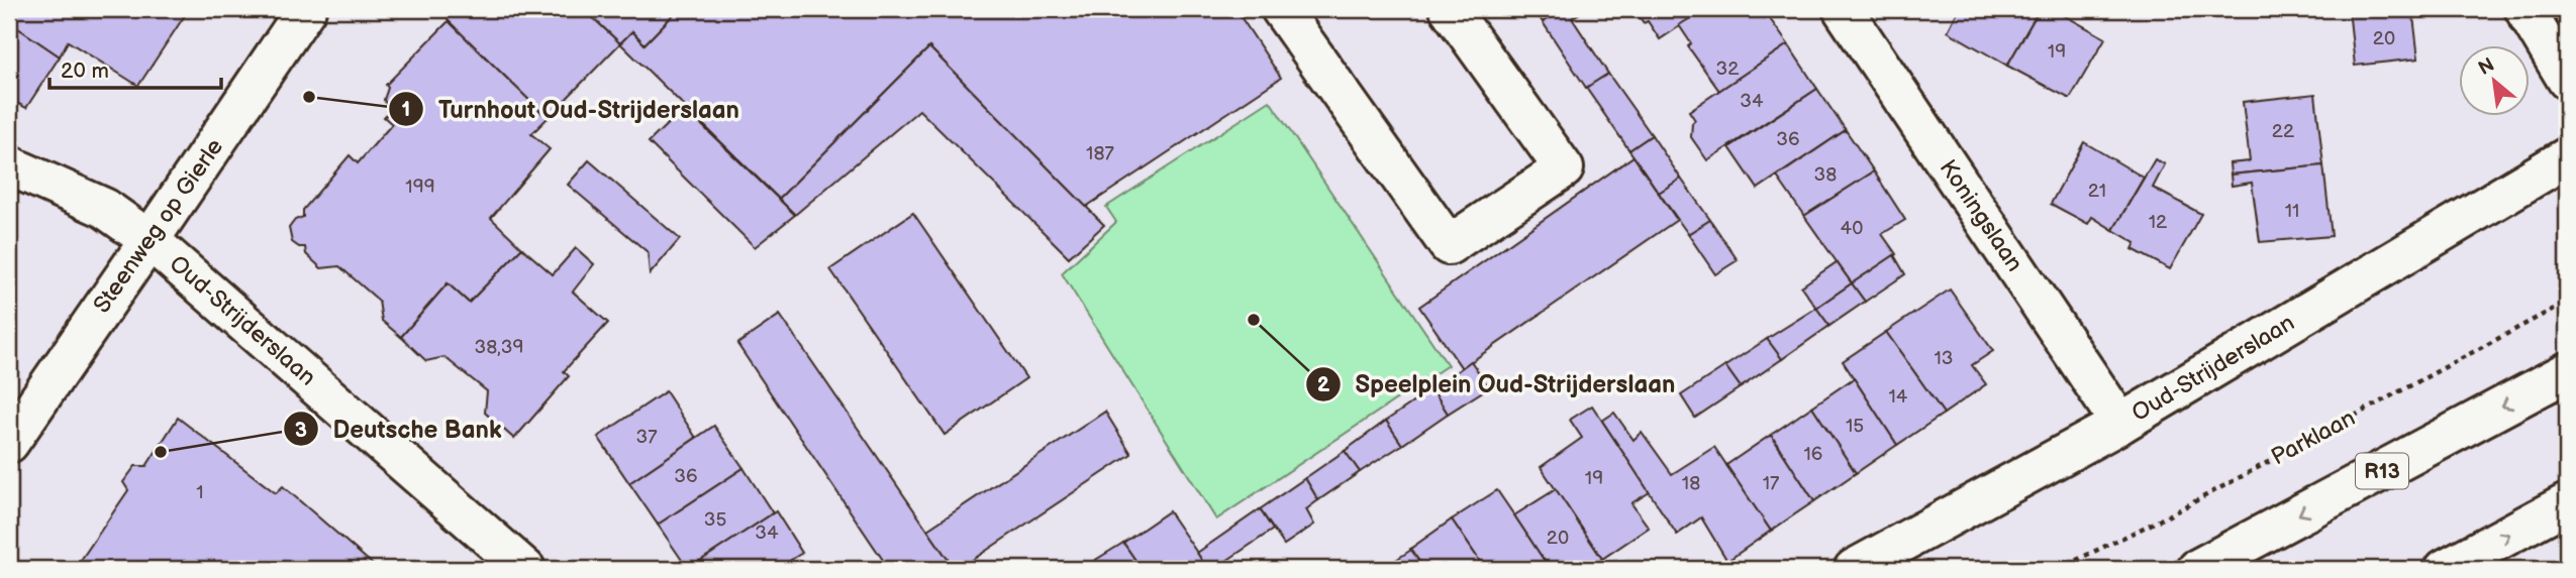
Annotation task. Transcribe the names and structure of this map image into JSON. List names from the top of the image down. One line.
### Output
{"streets":{"street":["Koningslaan","Steenweg op Gierle","Oud-Strijderslaan","R13"],"path":["Parklaan"]},"crossings":[["Koningslaan","Oud-Strijderslaan"],["Steenweg op Gierle","Oud-Strijderslaan"]],"places":["Turnhout Oud-Strijderslaan","Speelplein Oud-Strijderslaan","Deutsche Bank"],"house_numbers":["20","19","32","34","22","36","187","38","199","21","11","12","40","38,39","13","14","15","37","16","36","19","18","17","1","35","34","20"],"scale_bar":"20 m","north":"top left"}
